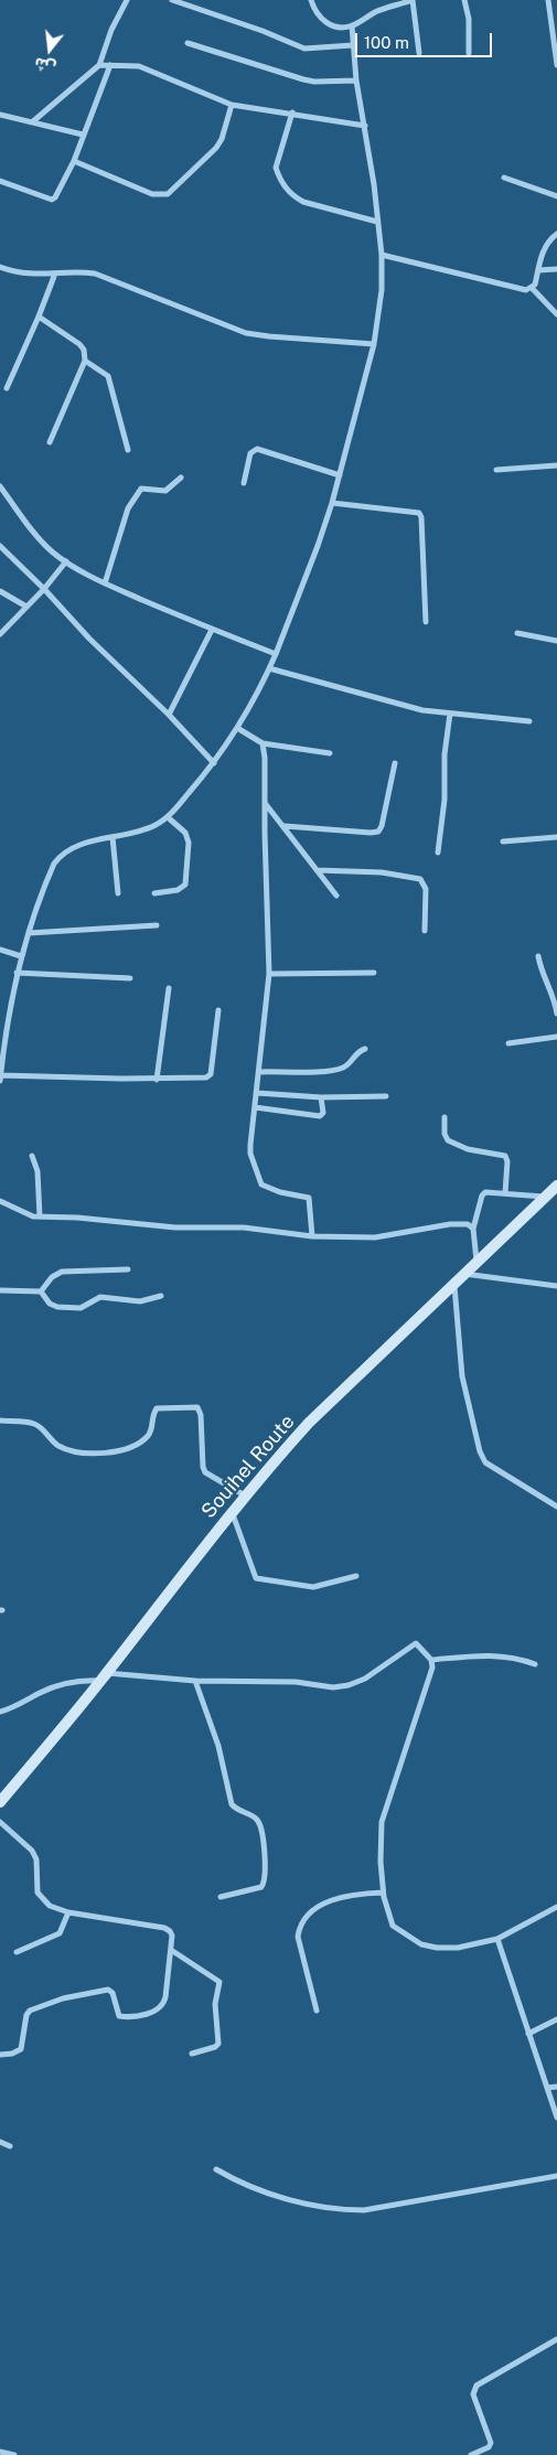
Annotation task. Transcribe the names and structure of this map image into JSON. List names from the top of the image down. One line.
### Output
{"streets":{"main road":["Souihel Route"]},"scale_bar":"100 m","north":"bottom"}
